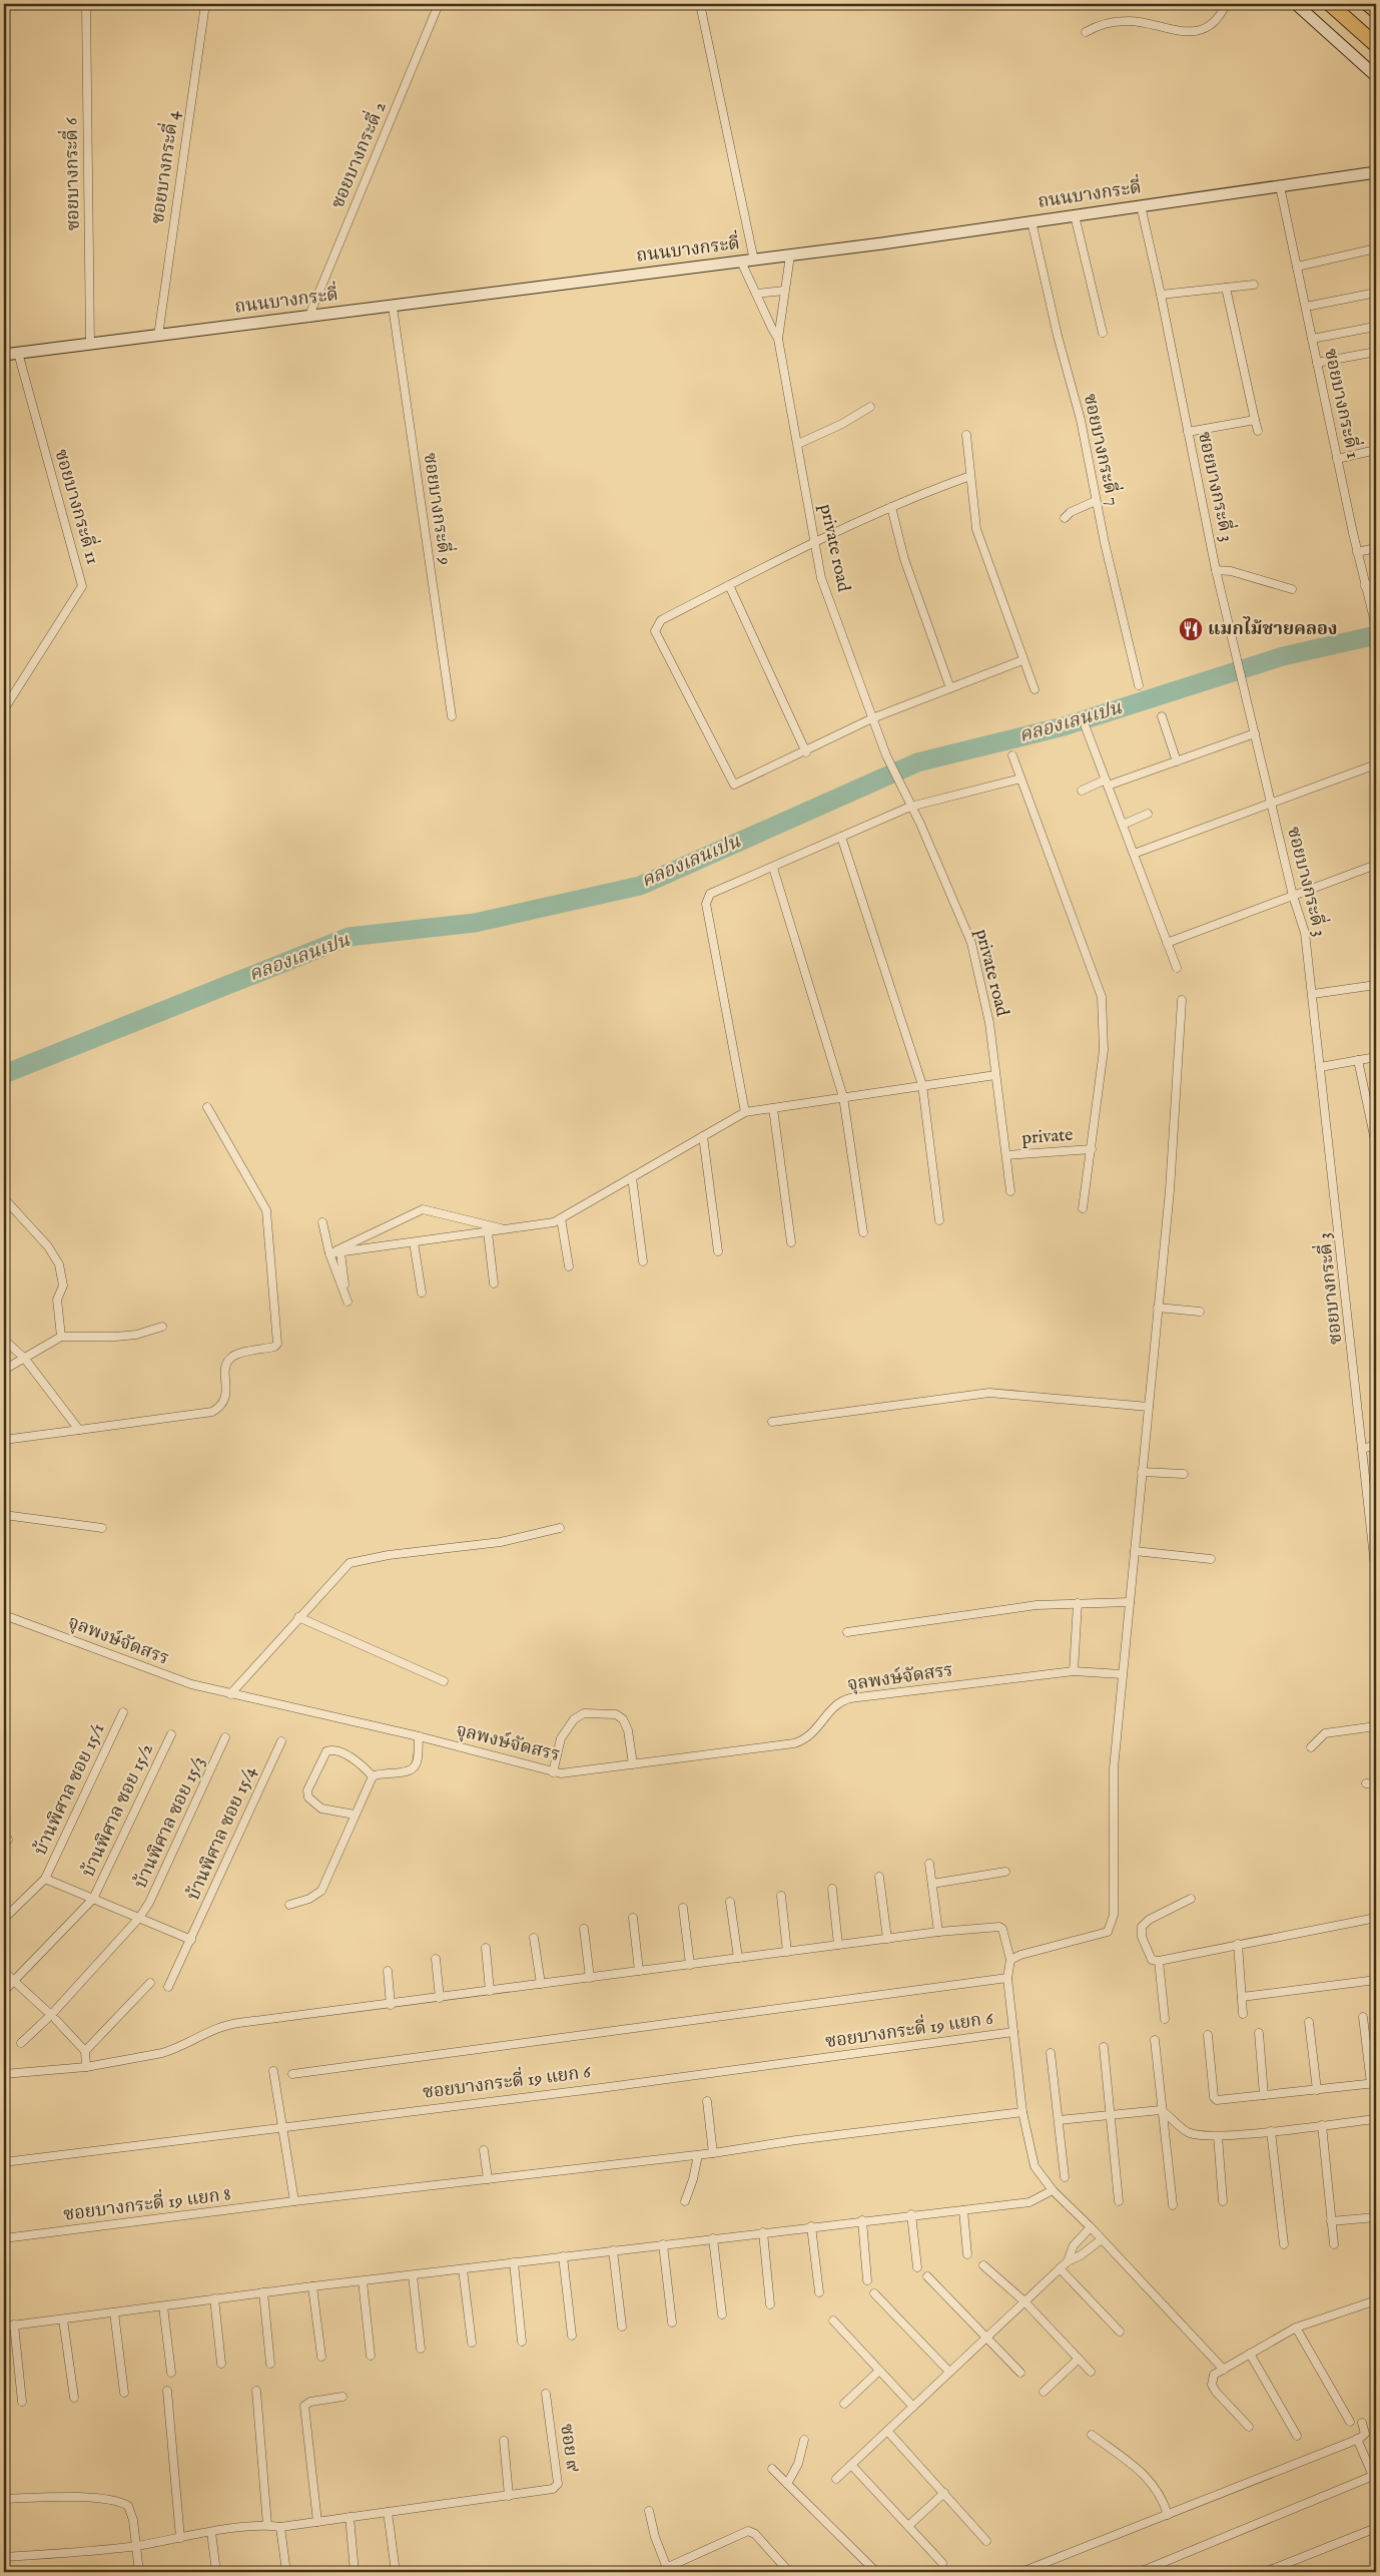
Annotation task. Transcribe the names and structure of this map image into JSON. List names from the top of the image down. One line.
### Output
{"streets":{"street":["ซอยบางกระดี่ 2","ซอยบางกระดี่ 4","ซอยบางกระดี่ 6","ถนนบางกระดี่","ซอยบางกระดี่ 1","ซอยบางกระดี่ 7","ซอยบางกระดี่ 3","ซอยบางกระดี่ 11","ซอยบางกระดี่ 9","private road","private","จุลพงษ์จัดสรร","บ้านพิศาล ซอย 15/1","บ้านพิศาล ซอย 15/2","บ้านพิศาล ซอย 15/3","บ้านพิศาล ซอย 15/4","ซอยบางกระดี่ 19 แยก 6","ซอยบางกระดี่ 19 แยก 8","ซอย ๙"]},"crossings":[["ซอยบางกระดี่ 2","ถนนบางกระดี่"],["ซอยบางกระดี่ 4","ถนนบางกระดี่"],["ซอยบางกระดี่ 6","ถนนบางกระดี่"],["ถนนบางกระดี่","ซอยบางกระดี่ 1"],["ถนนบางกระดี่","ซอยบางกระดี่ 7"],["ถนนบางกระดี่","ซอยบางกระดี่ 3"],["ถนนบางกระดี่","ซอยบางกระดี่ 11"],["ถนนบางกระดี่","ซอยบางกระดี่ 9"],["private road","private"]],"water":["คลองเลนเปน"],"places":{"restaurant":["แมกไม้ชายคลอง"]}}
